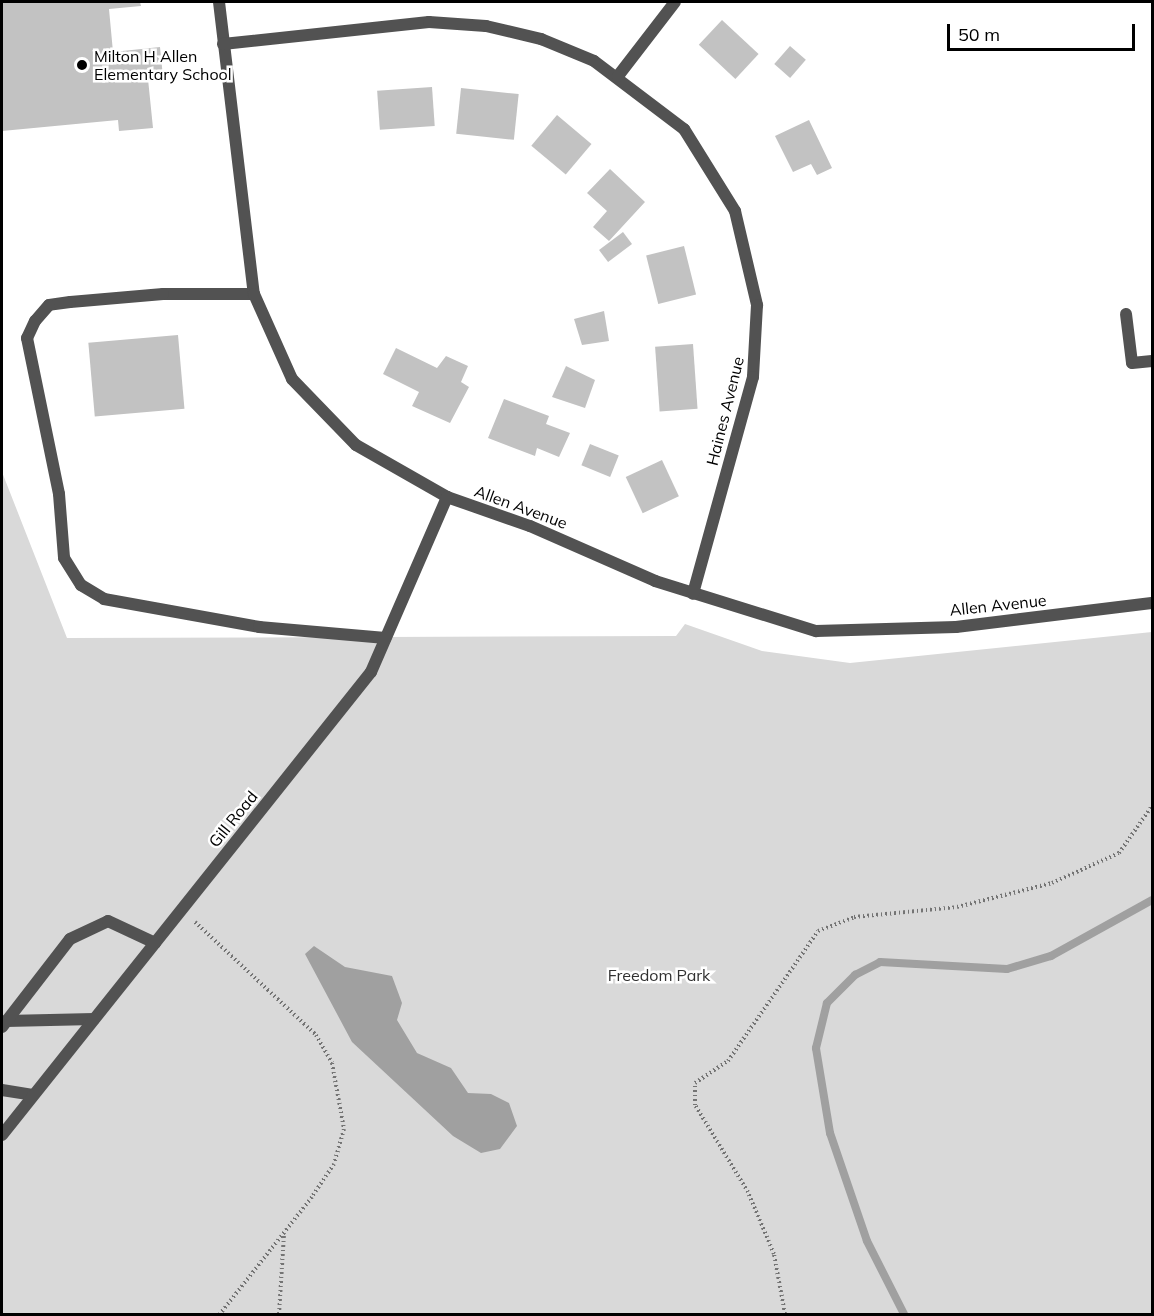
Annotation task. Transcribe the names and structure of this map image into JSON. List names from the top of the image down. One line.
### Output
{"streets":{"street":["Haines Avenue","Allen Avenue","Gill Road"]},"crossings":[["Haines Avenue","Allen Avenue"],["Allen Avenue","Gill Road"]],"parks":["Freedom Park"],"places":["Milton H Allen Elementary School"],"scale_bar":"50 m"}
